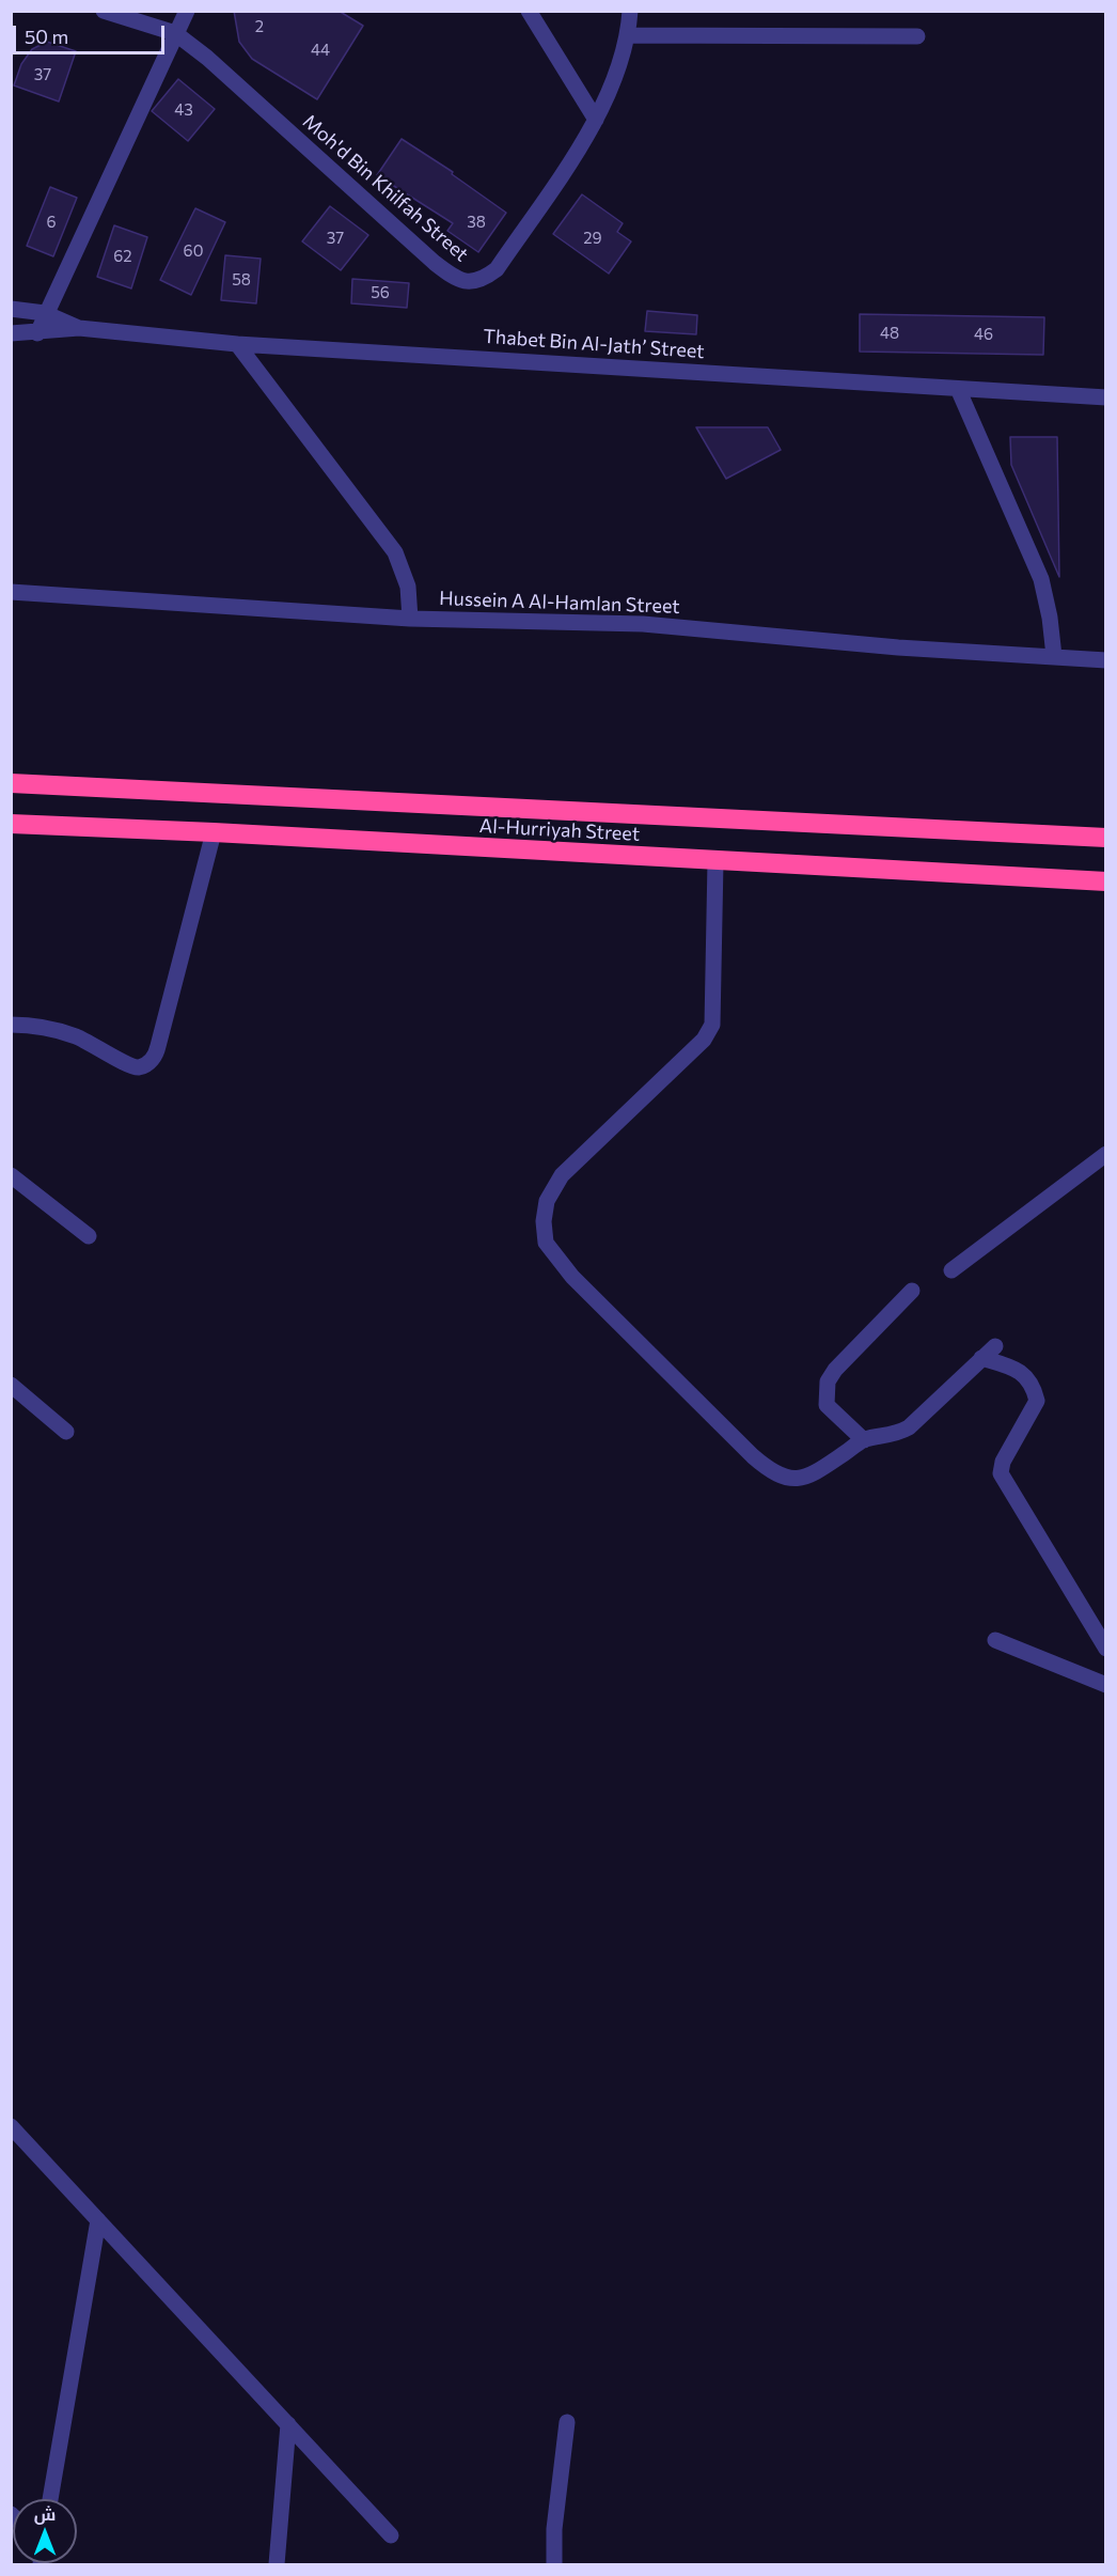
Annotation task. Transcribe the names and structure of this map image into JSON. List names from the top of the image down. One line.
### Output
{"streets":{"highway":["Al-Hurriyah Street"],"street":["Moh'd Bin Khilfah Street","Thabet Bin Al-Jath’ Street","Hussein A Al-Hamlan Street"]},"house_numbers":["2","44","37","43","6","38","37","29","60","62","58","56","48","46"],"scale_bar":"50 m","north":"top"}
